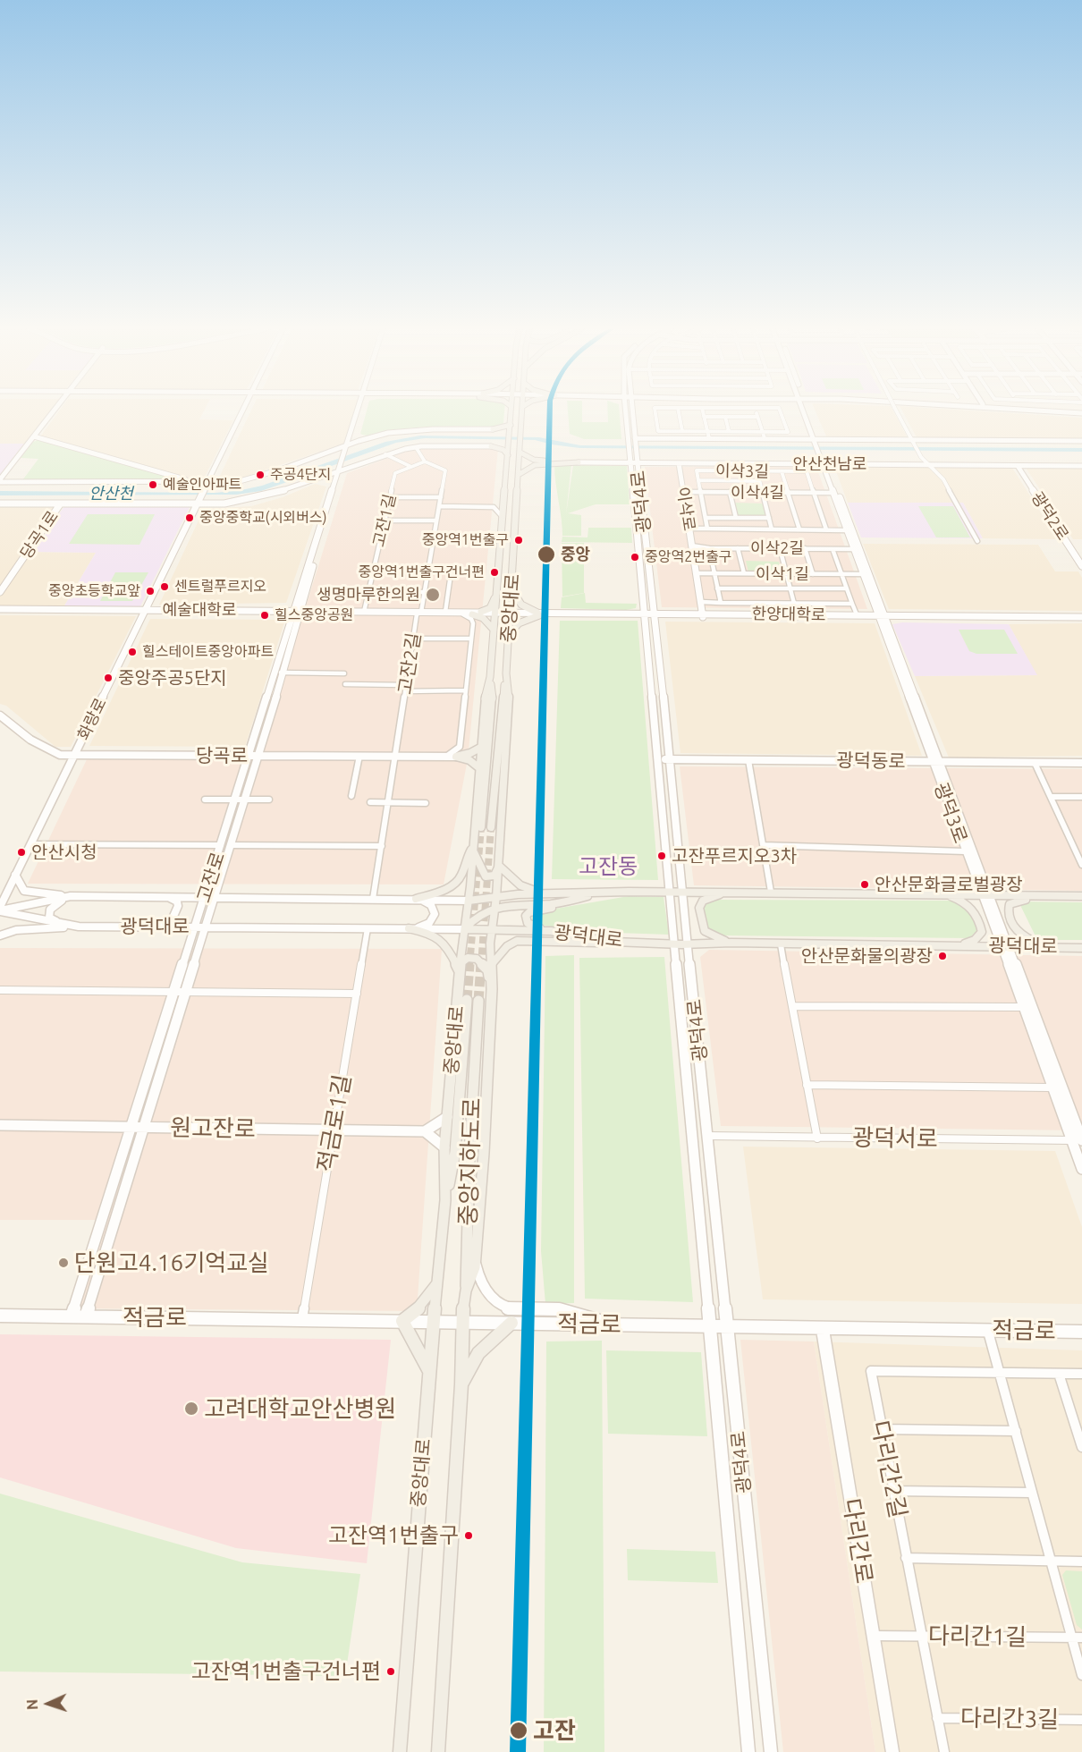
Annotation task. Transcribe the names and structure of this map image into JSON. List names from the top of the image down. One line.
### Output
{"streets":{"main road":["중앙대로","광덕대로","중앙지하도로"],"street":["안산천남로","이삭3길","이삭4길","광덕4로","이삭로","광덕2로","고잔1길","당곡1로","이삭2길","이삭1길","예술대학로","한양대학로","고잔2길","화랑로","당곡로","광덕동로","광덕3로","고잔로","적금로1길","원고잔로","광덕서로","적금로","다리간2길","다리간로","다리간1길","다리간3길"]},"crossings":[["안산천남로","광덕4로"],["안산천남로","이삭로"],["안산천남로","광덕2로"],["안산천남로","광덕3로"],["이삭3길","이삭4길"],["이삭4길","이삭로"],["이삭4길","광덕3로"],["광덕4로","한양대학로"],["광덕4로","광덕동로"],["광덕4로","광덕대로"],["광덕4로","광덕서로"],["광덕4로","적금로"],["이삭로","이삭2길"],["이삭로","이삭1길"],["이삭로","한양대학로"],["고잔1길","예술대학로"],["이삭2길","광덕3로"],["이삭1길","광덕3로"],["중앙대로","예술대학로"],["중앙대로","한양대학로"],["중앙대로","광덕대로"],["중앙대로","중앙지하도로"],["중앙대로","적금로"],["예술대학로","한양대학로"],["예술대학로","고잔2길"],["예술대학로","화랑로"],["예술대학로","고잔로"],["한양대학로","광덕3로"],["고잔2길","당곡로"],["고잔2길","광덕대로"],["화랑로","당곡로"],["화랑로","광덕대로"],["당곡로","고잔로"],["광덕동로","광덕3로"],["광덕3로","광덕대로"],["광덕3로","광덕서로"],["고잔로","광덕대로"],["고잔로","원고잔로"],["고잔로","적금로"],["광덕대로","적금로1길"],["적금로1길","원고잔로"],["적금로1길","적금로"],["적금로","다리간로"],["다리간2길","다리간1길"],["다리간2길","다리간3길"],["다리간로","다리간1길"]],"districts":["고잔동"],"water":["안산천"],"places":["주공4단지","예술인아파트","중앙중학교(시외버스)","중앙역1번출구","중앙","중앙역2번출구","중앙역1번출구건너편","센트럴푸르지오","중앙초등학교앞","생명마루한의원","힐스중앙공원","힐스테이트중앙아파트","중앙주공5단지","안산시청","고잔푸르지오3차","안산문화글로벌광장","안산문화물의광장","단원고4.16기억교실","고려대학교안산병원","고잔역1번출구","고잔역1번출구건너편","고잔"],"north":"left"}
